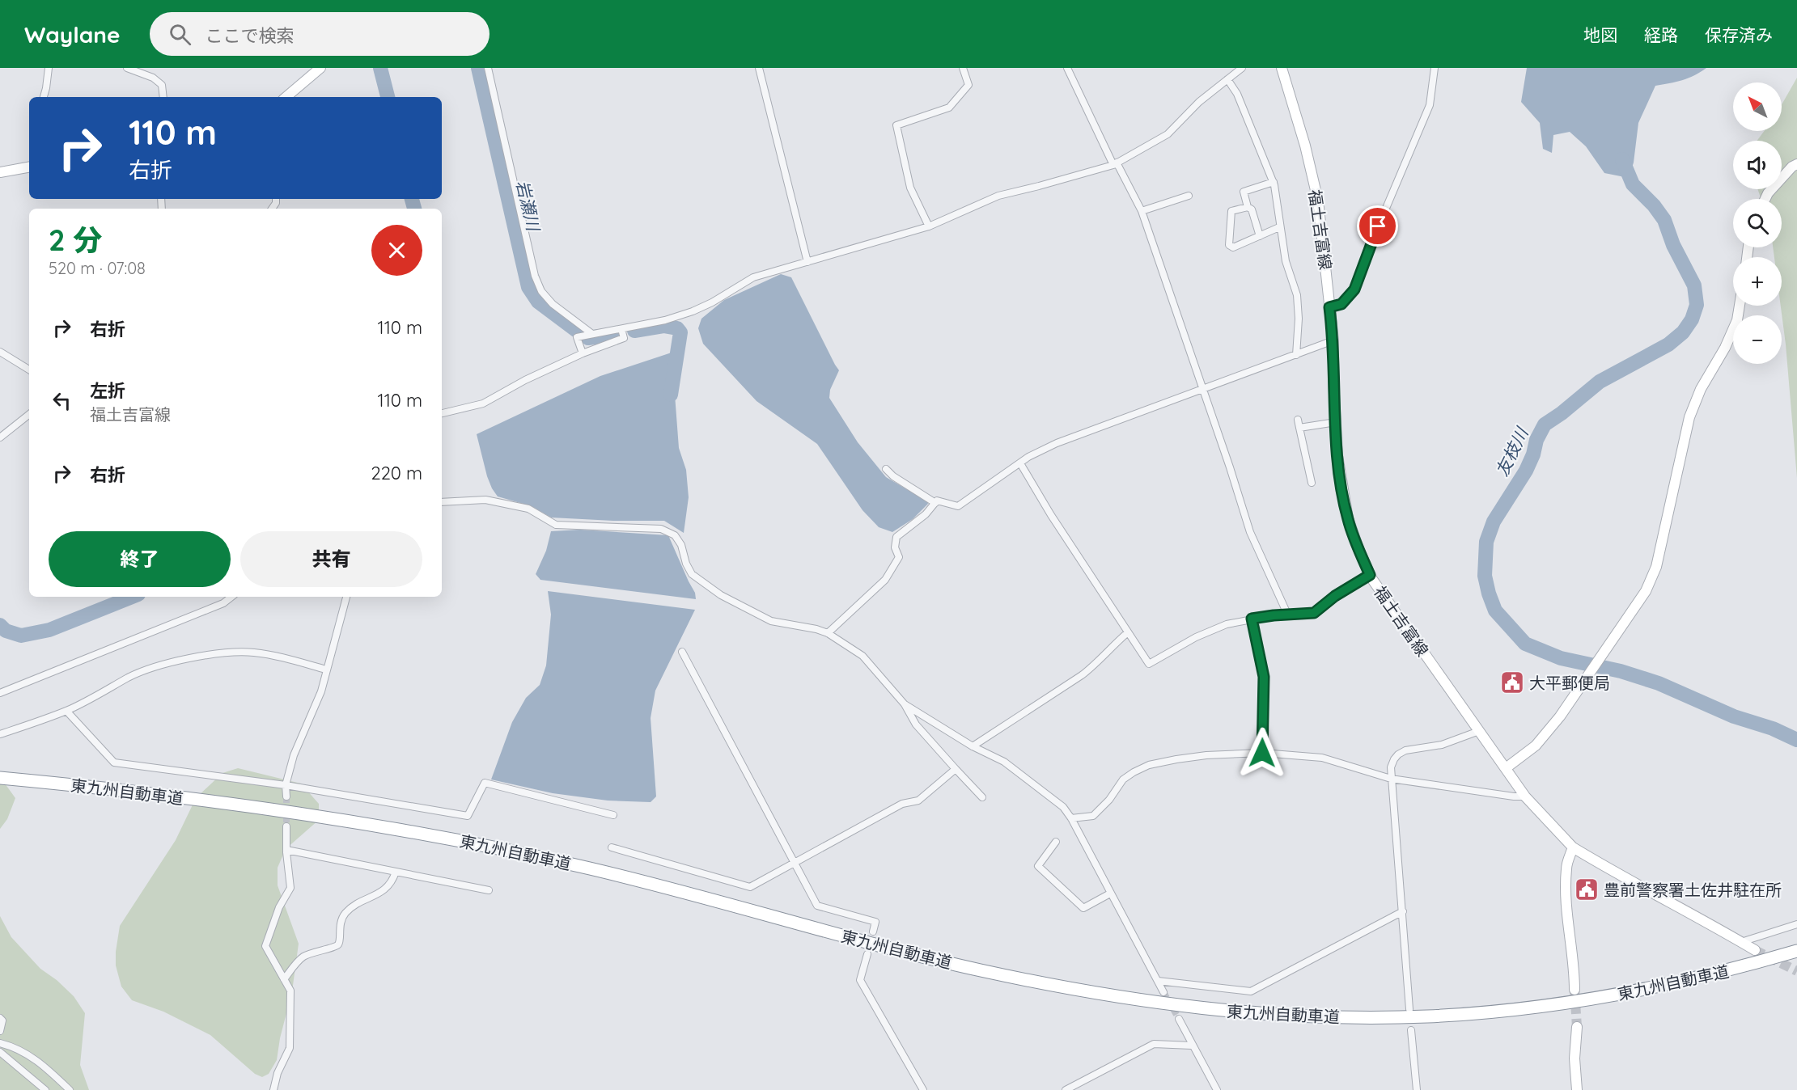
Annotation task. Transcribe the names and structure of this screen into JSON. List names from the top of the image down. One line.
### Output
{"streets":{"highway":["東九州自動車道"],"main road":["福土吉富線"]},"water":["岩瀬川","友枝川"],"places":{"public building":["大平郵便局","豊前警察署土佐井駐在所"]},"north":"top left","page":{"header":"Waylane","search":"ここで検索","nav":["地図","経路","保存済み"],"map_buttons":["+","−"],"turn":["110 m","右折"],"heading":["2 分","520 m · 07:08"],"list":[{"name":"右折","value":"110 m"},{"name":"左折","note":"福土吉富線","value":"110 m"},{"name":"右折","value":"220 m"}],"buttons":["終了","共有"]}}
